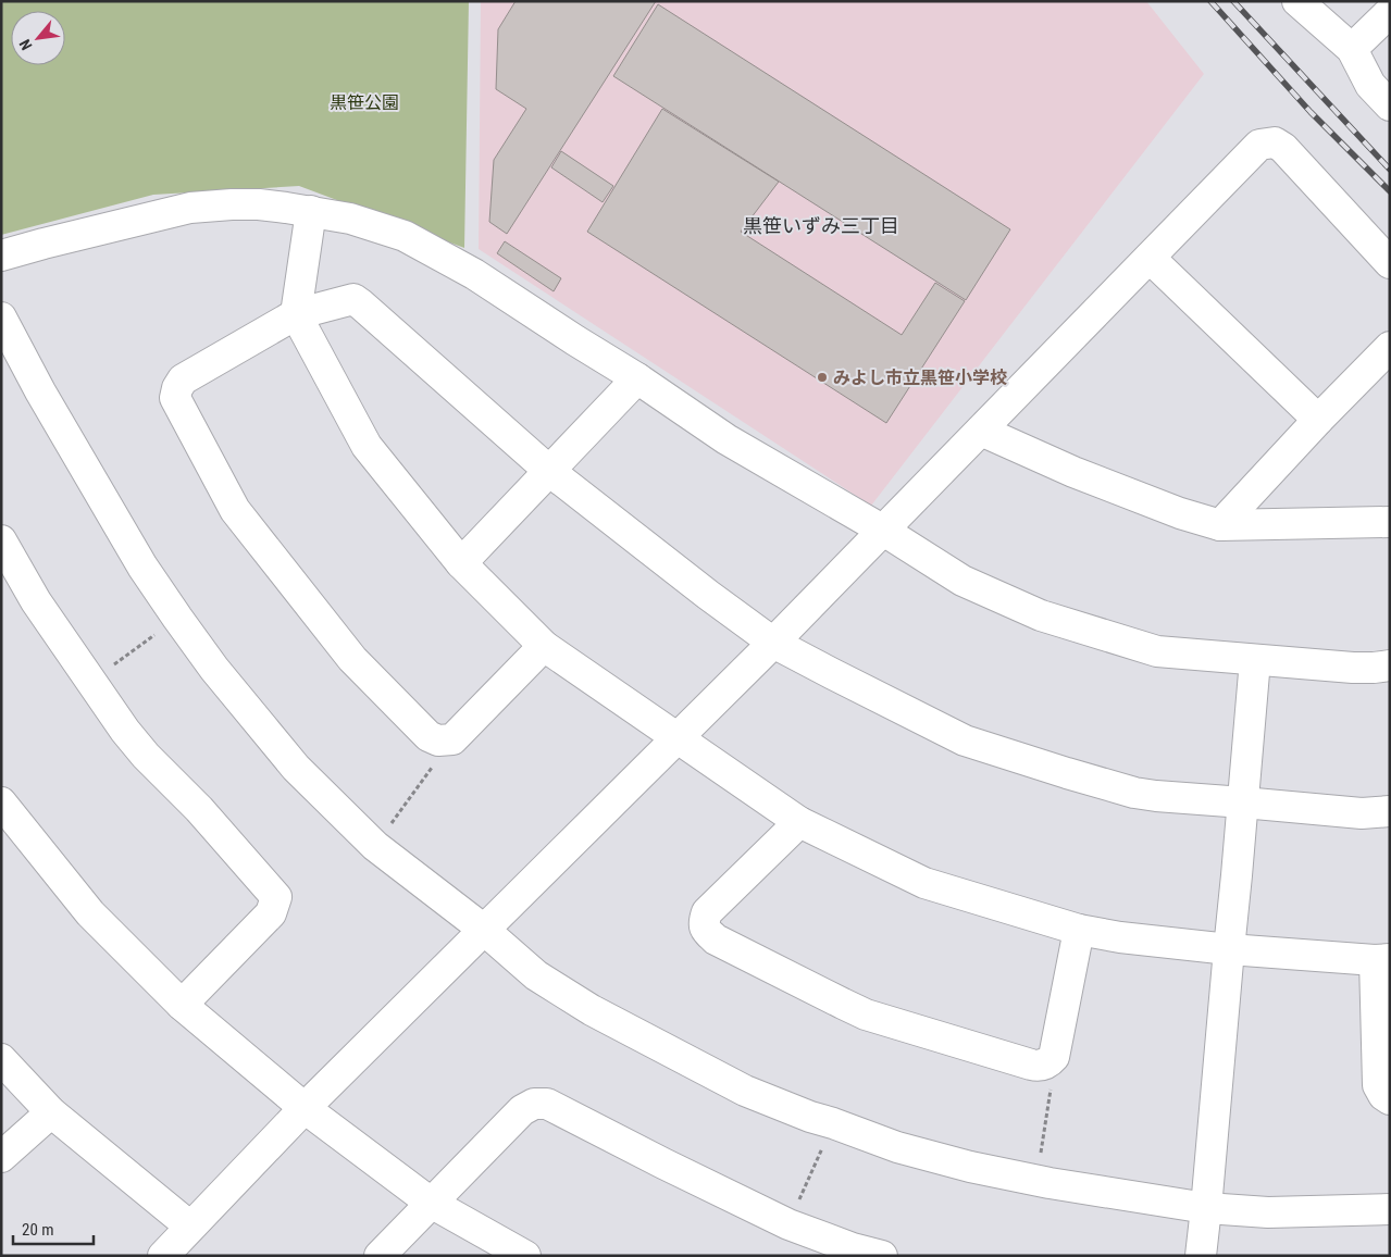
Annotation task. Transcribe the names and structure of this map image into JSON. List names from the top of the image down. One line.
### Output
{"districts":["黒笹いずみ三丁目"],"parks":["黒笹公園"],"places":["みよし市立黒笹小学校"],"scale_bar":"20 m","north":"bottom left"}
